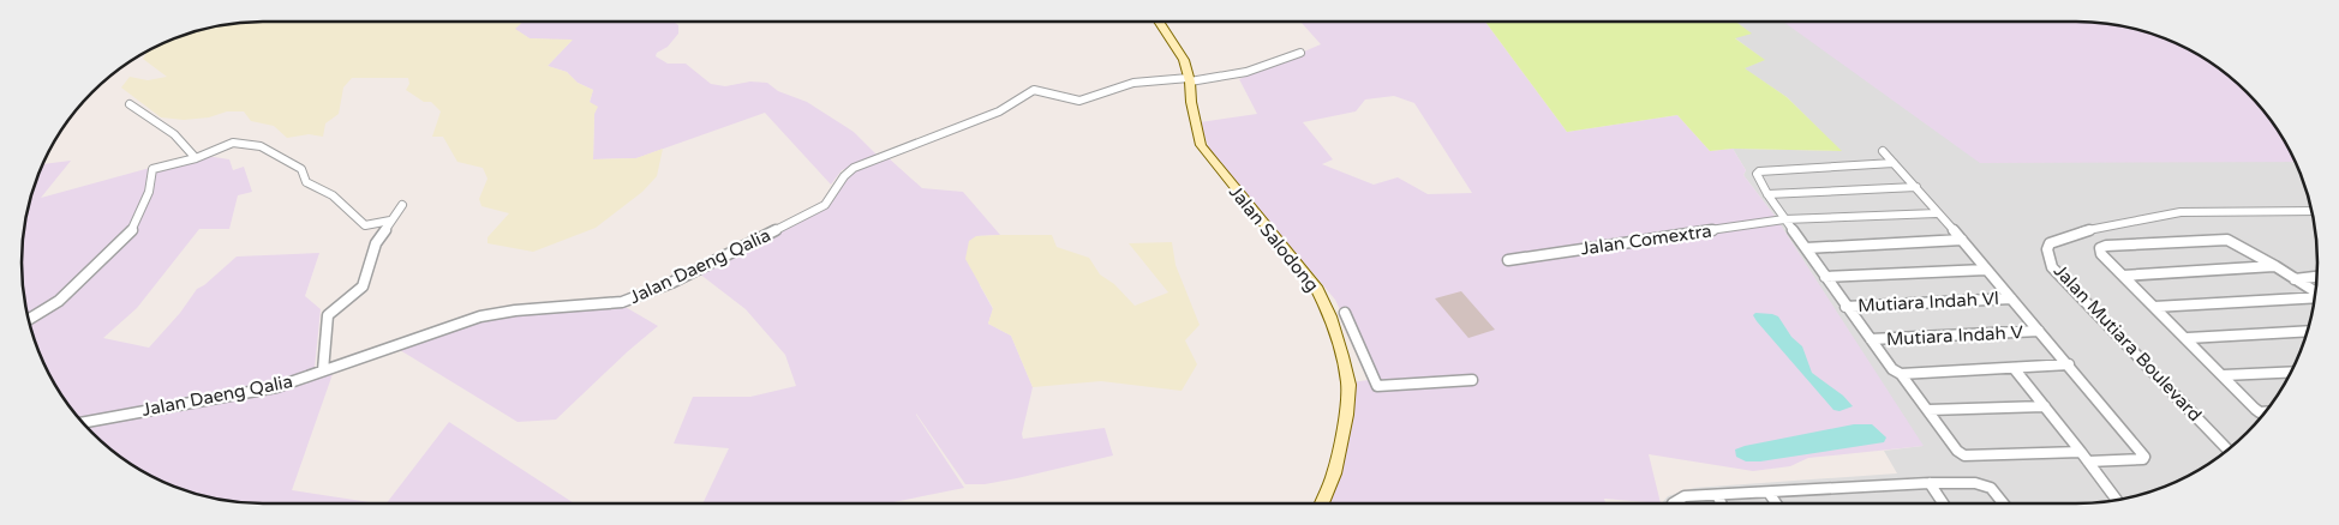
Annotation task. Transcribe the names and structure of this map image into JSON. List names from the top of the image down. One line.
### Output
{"streets":{"street":["Jalan Salodong","Jalan Comextra","Jalan Daeng Qalia","Mutiara Indah Vl","Mutiara Indah V","Jalan Mutiara Boulevard"]},"crossings":[["Jalan Salodong","Jalan Daeng Qalia"]]}
